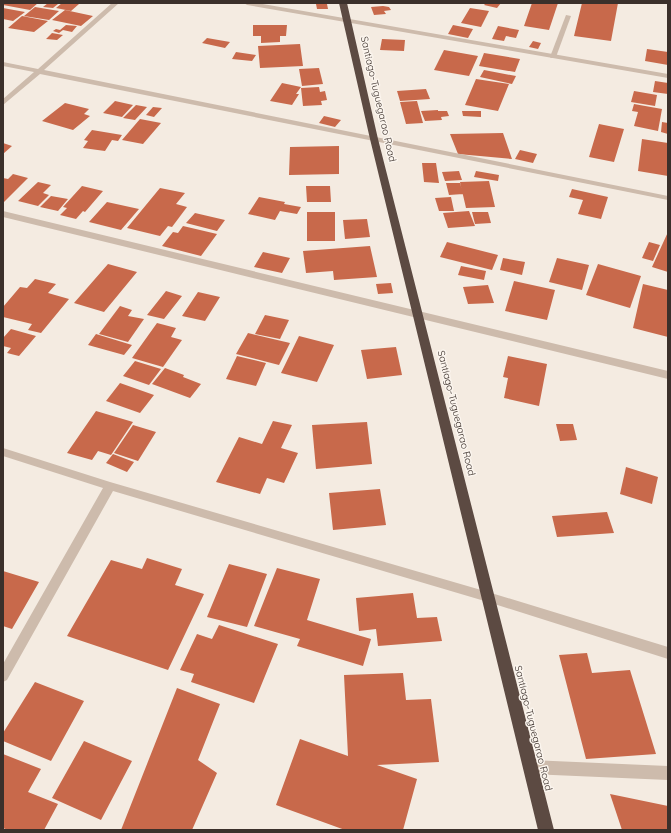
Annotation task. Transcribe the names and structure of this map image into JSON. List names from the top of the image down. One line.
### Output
{"streets":{"highway":["Santiago-Tuguegarao Road"]}}
